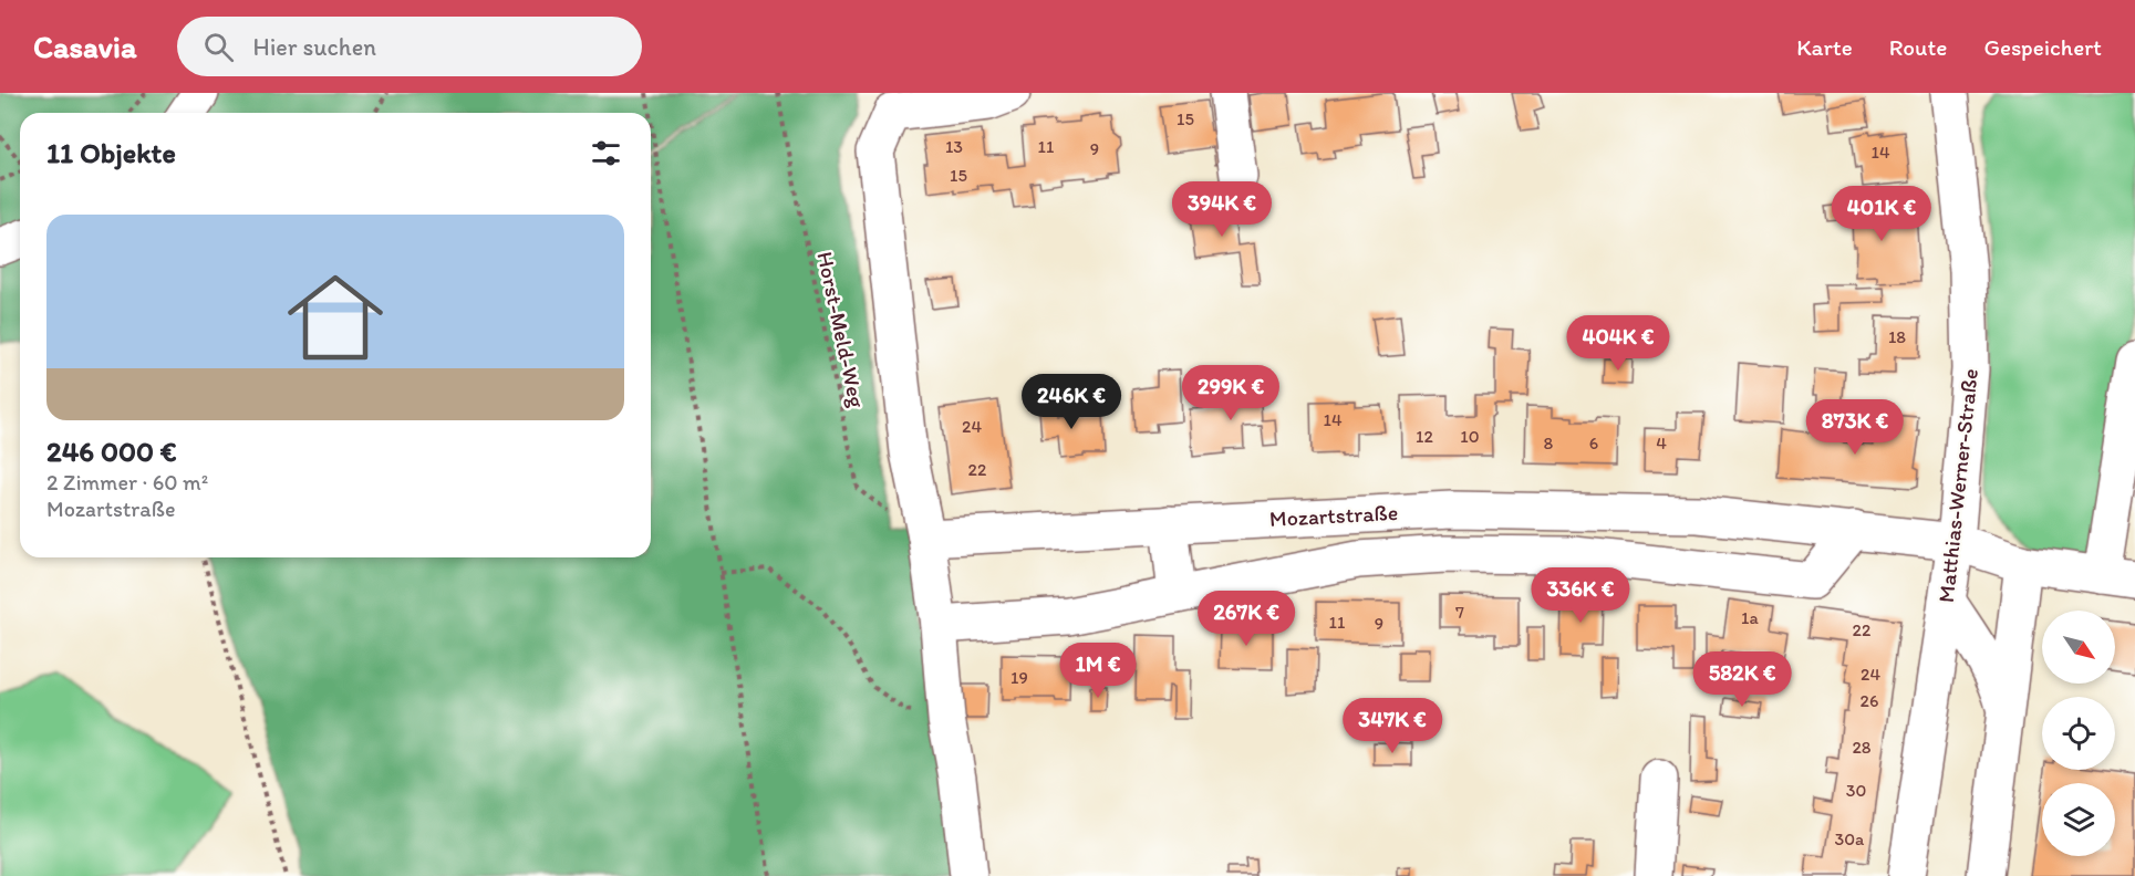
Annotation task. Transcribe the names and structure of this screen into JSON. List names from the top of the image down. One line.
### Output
{"streets":{"street":["Matthias-Werner-Straße","Mozartstraße"],"path":["Horst-Meld-Weg"]},"crossings":[["Horst-Meld-Weg","Mozartstraße"],["Matthias-Werner-Straße","Mozartstraße"]],"house_numbers":["15","13","11","9","14","15","18","14","24","12","10","8","6","4","22","7","1a","11","9","22","24","19","26","28","30","30a"],"north":"bottom right","page":{"header":"Casavia","search":"Hier suchen","nav":["Karte","Route","Gespeichert"],"heading":"11 Objekte","price":["394K €","401K €","404K €","299K €","246K €","873K €","336K €","267K €","1M €","582K €","347K €"],"list":[{"name":"246 000 €","note":"2 Zimmer · 60 m² · Mozartstraße"}]}}
